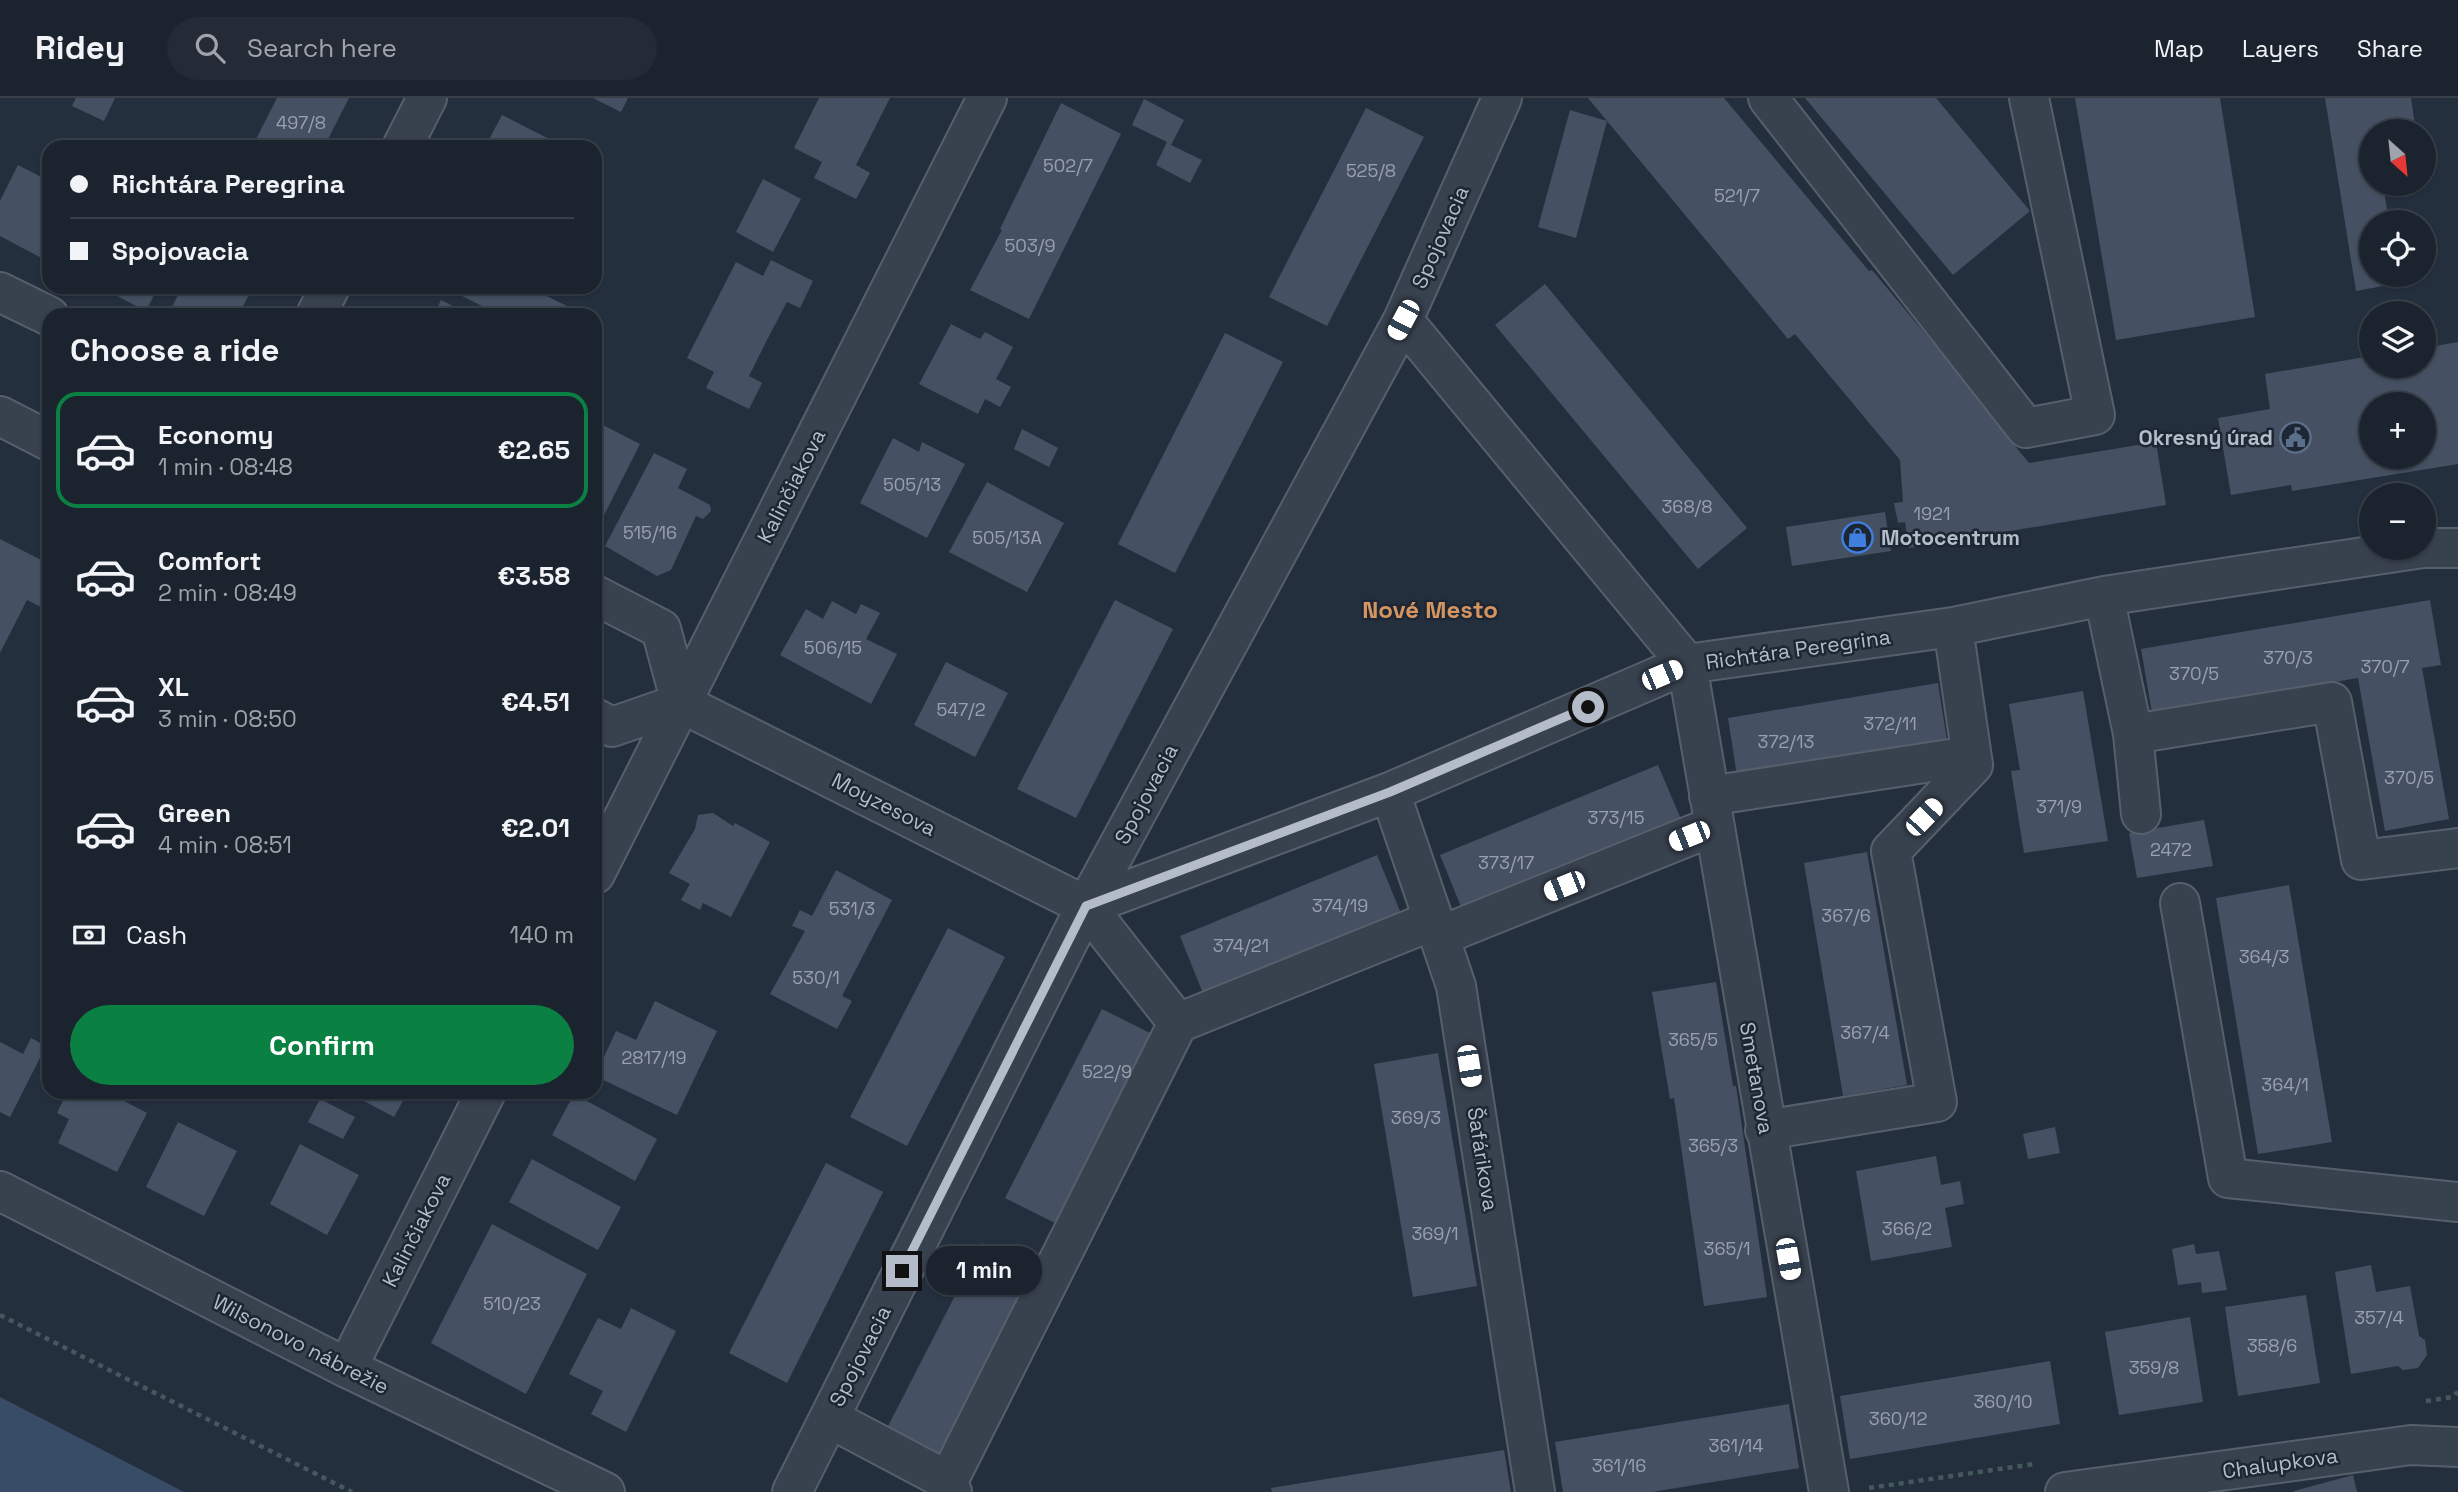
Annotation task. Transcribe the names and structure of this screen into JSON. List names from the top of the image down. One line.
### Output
{"streets":{"street":["Spojovacia","Kalinčiakova","Richtára Peregrina","Moyzesova","Smetanova","Šafárikova","Wilsonovo nábrežie","Chalupkova"]},"crossings":[["Spojovacia","Richtára Peregrina"],["Spojovacia","Moyzesova"],["Kalinčiakova","Moyzesova"],["Kalinčiakova","Wilsonovo nábrežie"],["Richtára Peregrina","Moyzesova"],["Richtára Peregrina","Smetanova"],["Richtára Peregrina","Šafárikova"]],"districts":["Nové Mesto"],"places":{"public building":["Okresný úrad"],"shop":["Motocentrum"]},"house_numbers":["497/8","502/7","525/8","521/7","503/9","505/13","368/8","1921","515/16","505/13A","506/15","370/3","370/7","370/5","547/2","372/11","372/13","370/5","371/9","373/15","2472","373/17","374/19","531/3","367/6","374/21","364/3","530/1","367/4","365/5","2817/19","522/9","364/1","369/3","365/3","366/2","369/1","365/1","510/23","357/4","358/6","359/8","360/10","360/12","361/14","361/16"],"north":"bottom right","page":{"header":"Ridey","search":"Search here","nav":["Map","Layers","Share"],"map_buttons":["+","−"],"banner":["Richtára Peregrina","Spojovacia"],"heading":"Choose a ride","list":[{"name":"Economy","note":"1 min · 08:48","value":"€2.65"},{"name":"Comfort","note":"2 min · 08:49","value":"€3.58"},{"name":"XL","note":"3 min · 08:50","value":"€4.51"},{"name":"Green","note":"4 min · 08:51","value":"€2.01"}],"pay":["Cash","140 m"],"buttons":"Confirm","bubble":"1 min"}}
